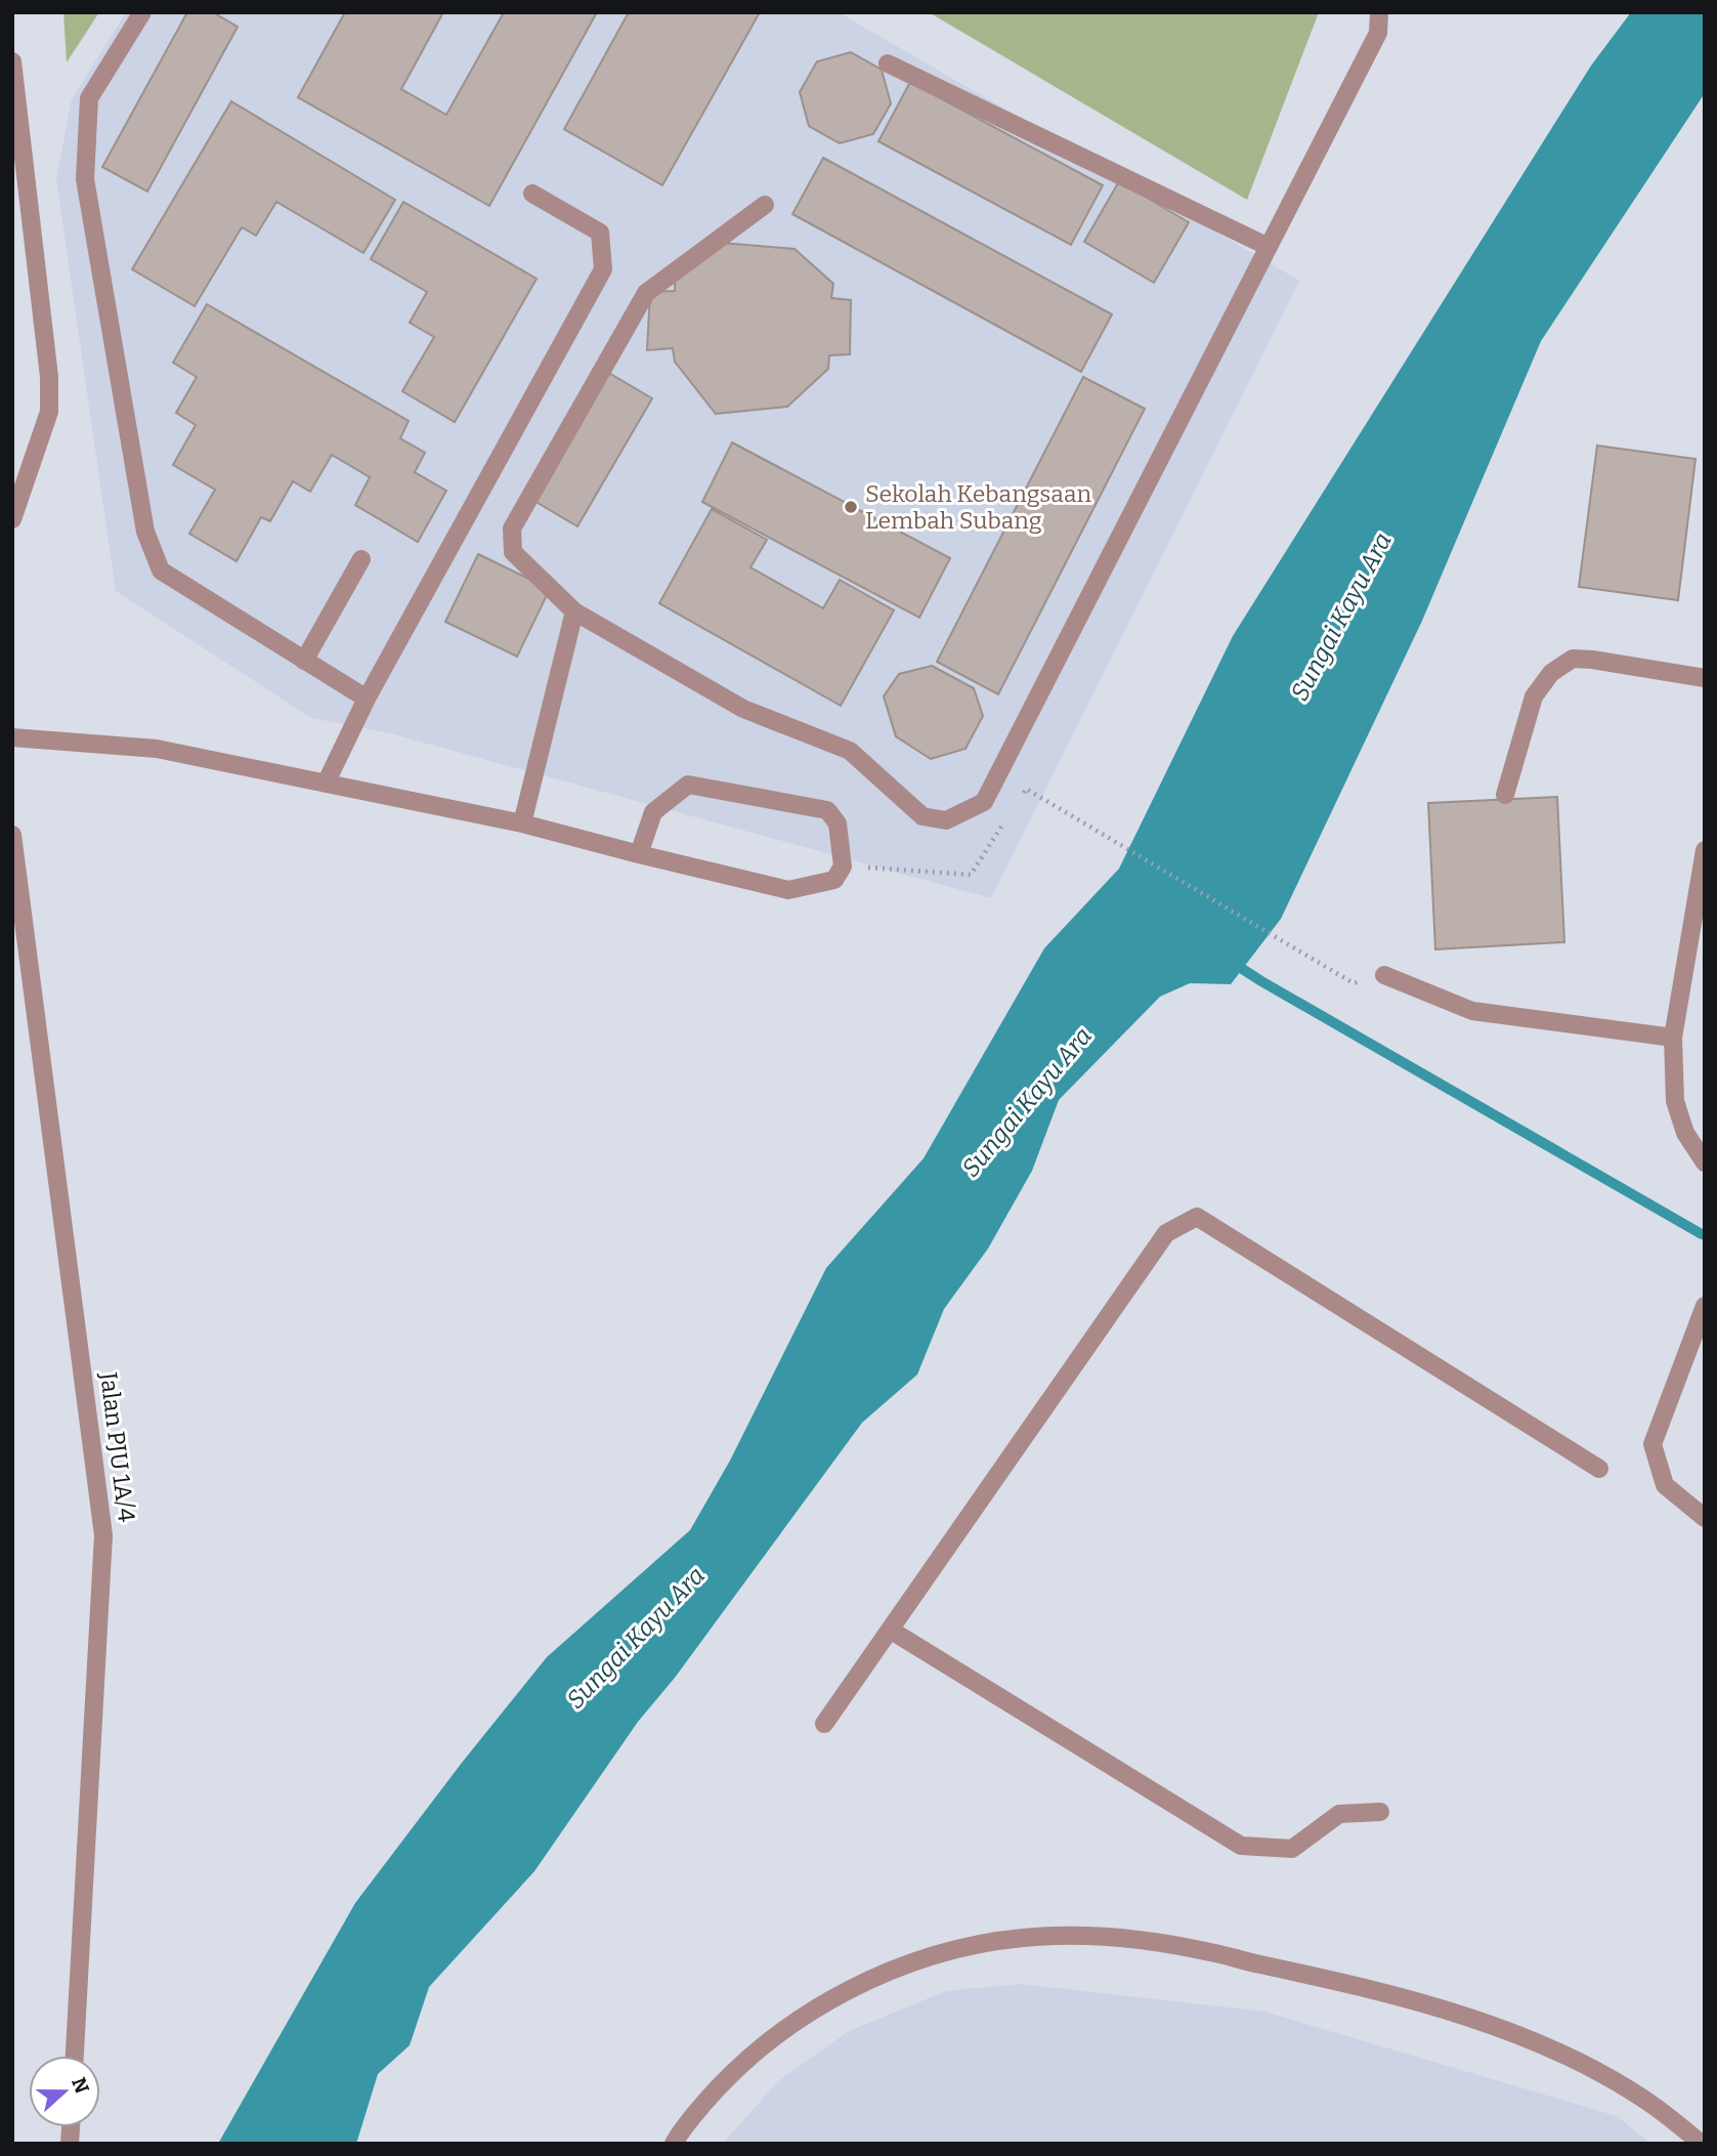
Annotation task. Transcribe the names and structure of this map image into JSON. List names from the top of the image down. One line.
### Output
{"streets":{"street":["Jalan PJU 1A/4"]},"water":["Sungai Kayu Ara"],"places":["Sekolah Kebangsaan Lembah Subang"],"north":"right"}
